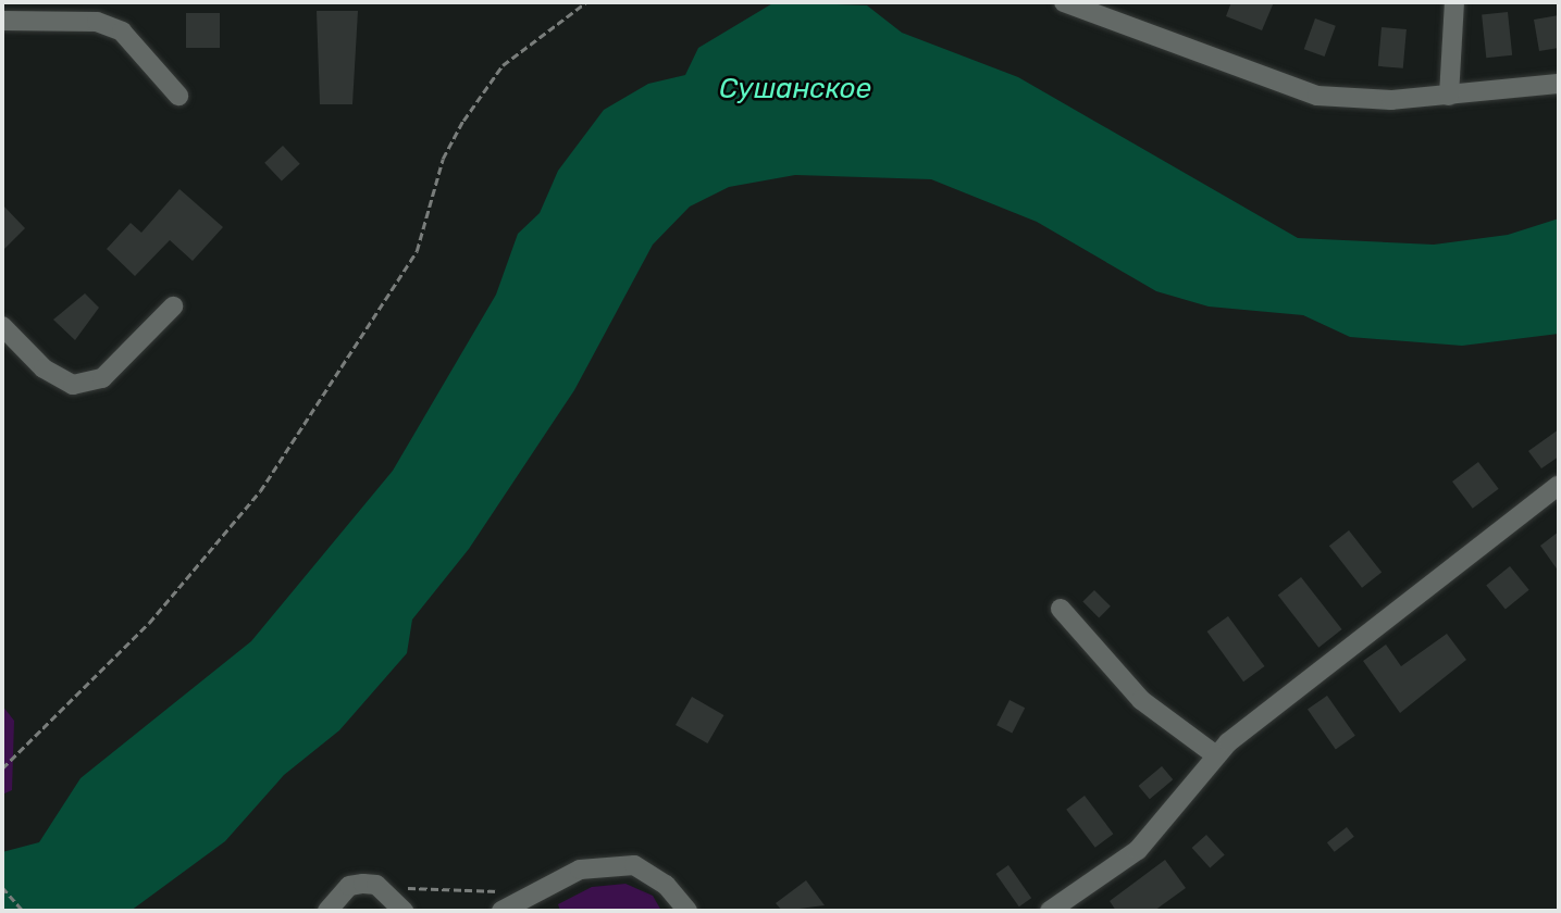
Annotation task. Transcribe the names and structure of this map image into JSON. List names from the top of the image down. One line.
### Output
{"water":["Сушанское"]}
